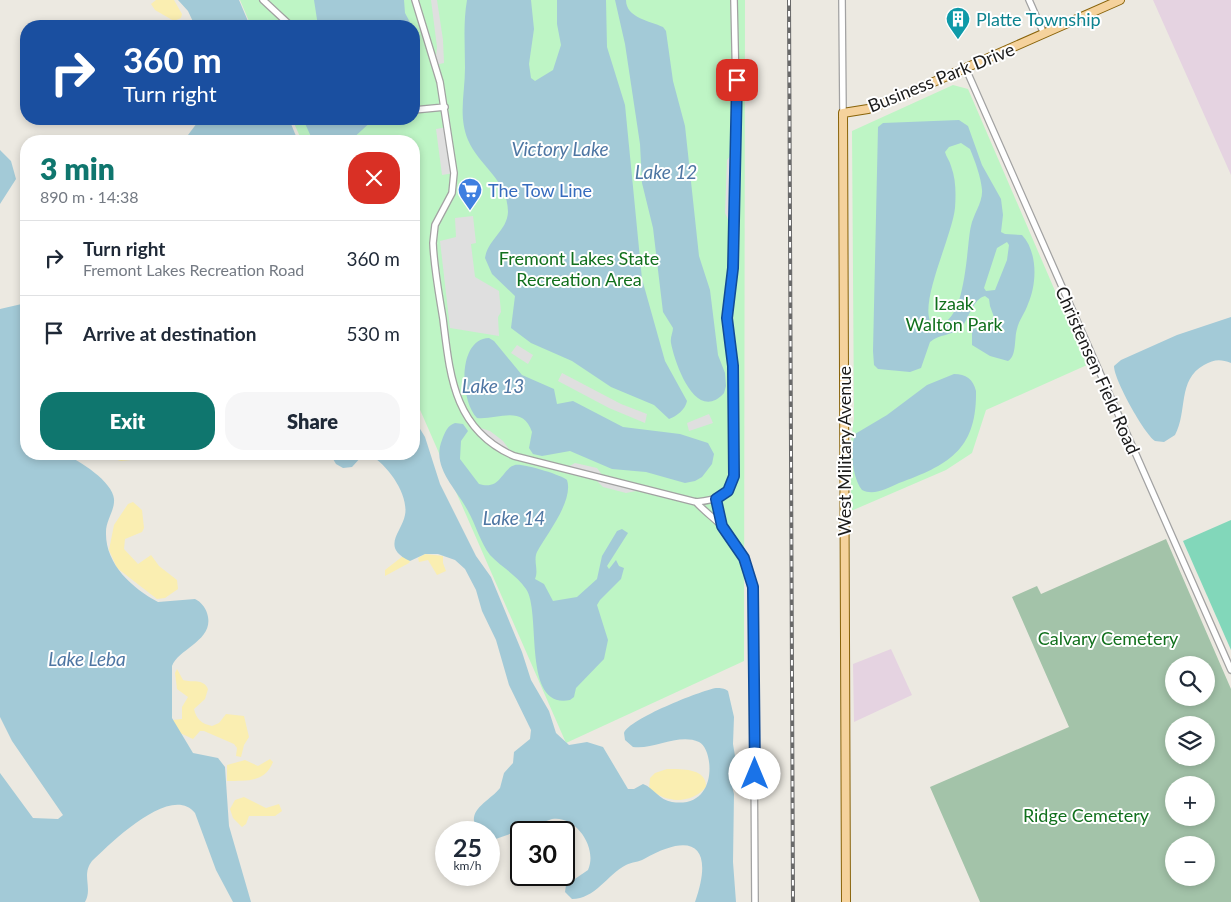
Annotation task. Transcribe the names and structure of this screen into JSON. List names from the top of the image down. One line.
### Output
{"streets":{"main road":["Business Park Drive","West Military Avenue"],"street":["Christensen Field Road"]},"crossings":[["Business Park Drive","Christensen Field Road"],["Business Park Drive","West Military Avenue"]],"water":["Victory Lake","Lake 12","Lake 13","Lake 14","Lake Leba"],"parks":["Fremont Lakes State Recreation Area","Izaak Walton Park","Calvary Cemetery","Ridge Cemetery"],"places":{"building":["Platte Township"],"supermarket":["The Tow Line"]},"page":{"turn":["360 m","Turn right"],"heading":["3 min","890 m · 14:38"],"list":[{"name":"Turn right","note":"Fremont Lakes Recreation Road","value":"360 m"},{"name":"Arrive at destination","value":"530 m"}],"buttons":["Exit","Share"],"map_buttons":["+","−"],"speed":"25 km/h","limit":"30"}}
